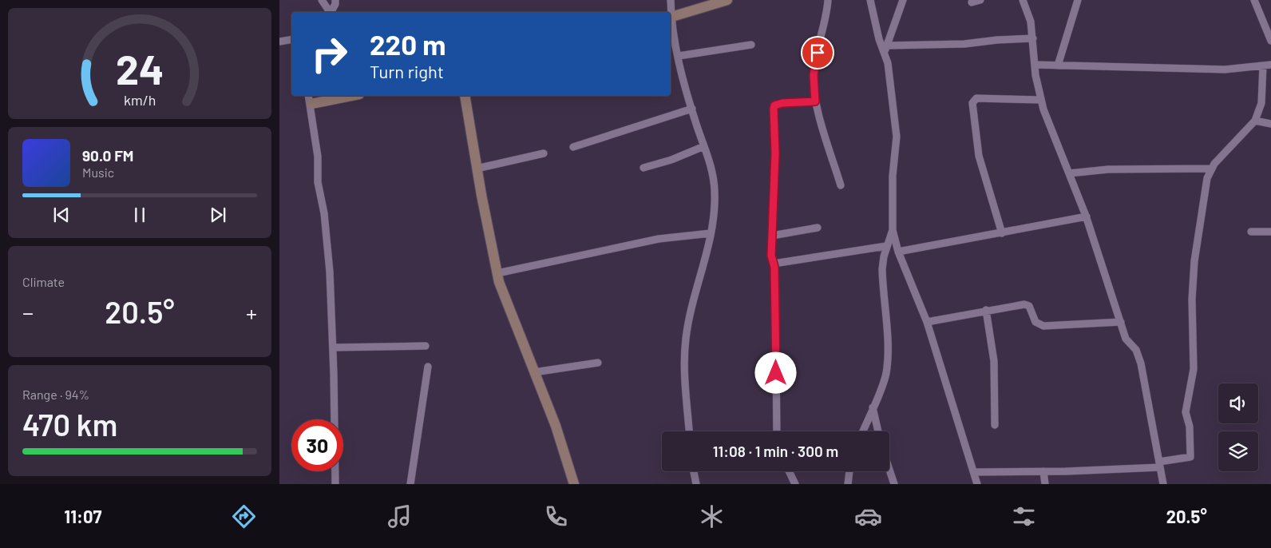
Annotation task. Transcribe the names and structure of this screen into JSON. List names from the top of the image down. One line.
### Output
{"page":{"turn":["220 m","Turn right"],"song":["90.0 FM","Music"],"tile":["Climate",["Range · 94%","470 km"]],"heat":["−","20.5°","+"],"limit":"30","trip":"11:08 · 1 min · 300 m","tabs":["11:07","20.5°"],"gauge":["24","km/h"]}}
